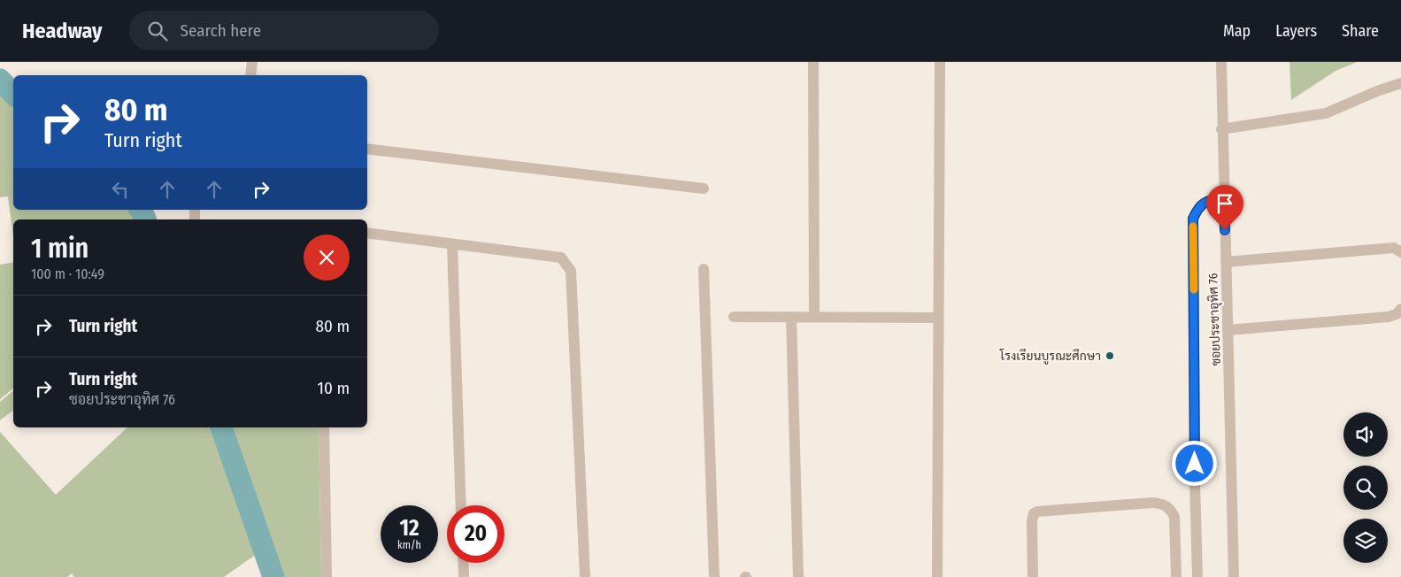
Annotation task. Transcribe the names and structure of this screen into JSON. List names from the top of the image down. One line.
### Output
{"streets":{"street":["ซอยประชาอุทิศ 76"]},"places":["โรงเรียนบูรณะศึกษา"],"page":{"header":"Headway","search":"Search here","nav":["Map","Layers","Share"],"turn":["80 m","Turn right"],"heading":["1 min","100 m · 10:49"],"list":[{"name":"Turn right","value":"80 m"},{"name":"Turn right","note":"ซอยประชาอุทิศ 76","value":"10 m"}],"speed":"12 km/h","limit":"20"}}
